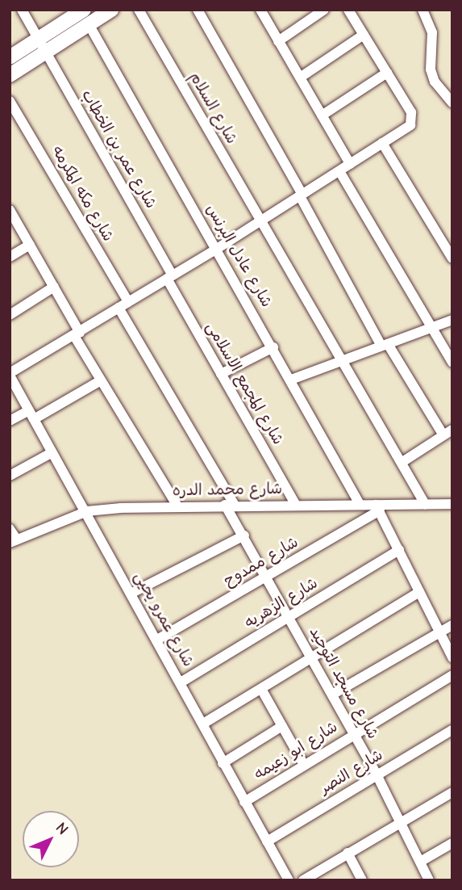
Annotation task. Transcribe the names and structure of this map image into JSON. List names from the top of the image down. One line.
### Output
{"streets":{"street":["شارع السلام","شارع عمر بن الخطاب","شارع مكه المكرمه","شارع عادل البرنس","شارع المجمع الاسلامى","شارع محمد الدره","شارع ممدوح","شارع الزهريه","شارع عمرو يحيى","شارع مسجد التوحيد","شارع ابو زعيمه","شارع النصر"]},"crossings":[["شارع السلام","شارع محمد الدره"],["شارع عمر بن الخطاب","شارع المجمع الاسلامى"],["شارع مكه المكرمه","شارع مسجد التوحيد"],["شارع عادل البرنس","شارع محمد الدره"],["شارع المجمع الاسلامى","شارع محمد الدره"],["شارع محمد الدره","شارع ممدوح"],["شارع محمد الدره","شارع عمرو يحيى"],["شارع محمد الدره","شارع مسجد التوحيد"],["شارع ممدوح","شارع عمرو يحيى"],["شارع ممدوح","شارع مسجد التوحيد"],["شارع الزهريه","شارع عمرو يحيى"],["شارع الزهريه","شارع مسجد التوحيد"],["شارع عمرو يحيى","شارع ابو زعيمه"],["شارع عمرو يحيى","شارع النصر"],["شارع مسجد التوحيد","شارع ابو زعيمه"],["شارع مسجد التوحيد","شارع النصر"]],"north":"top right"}
